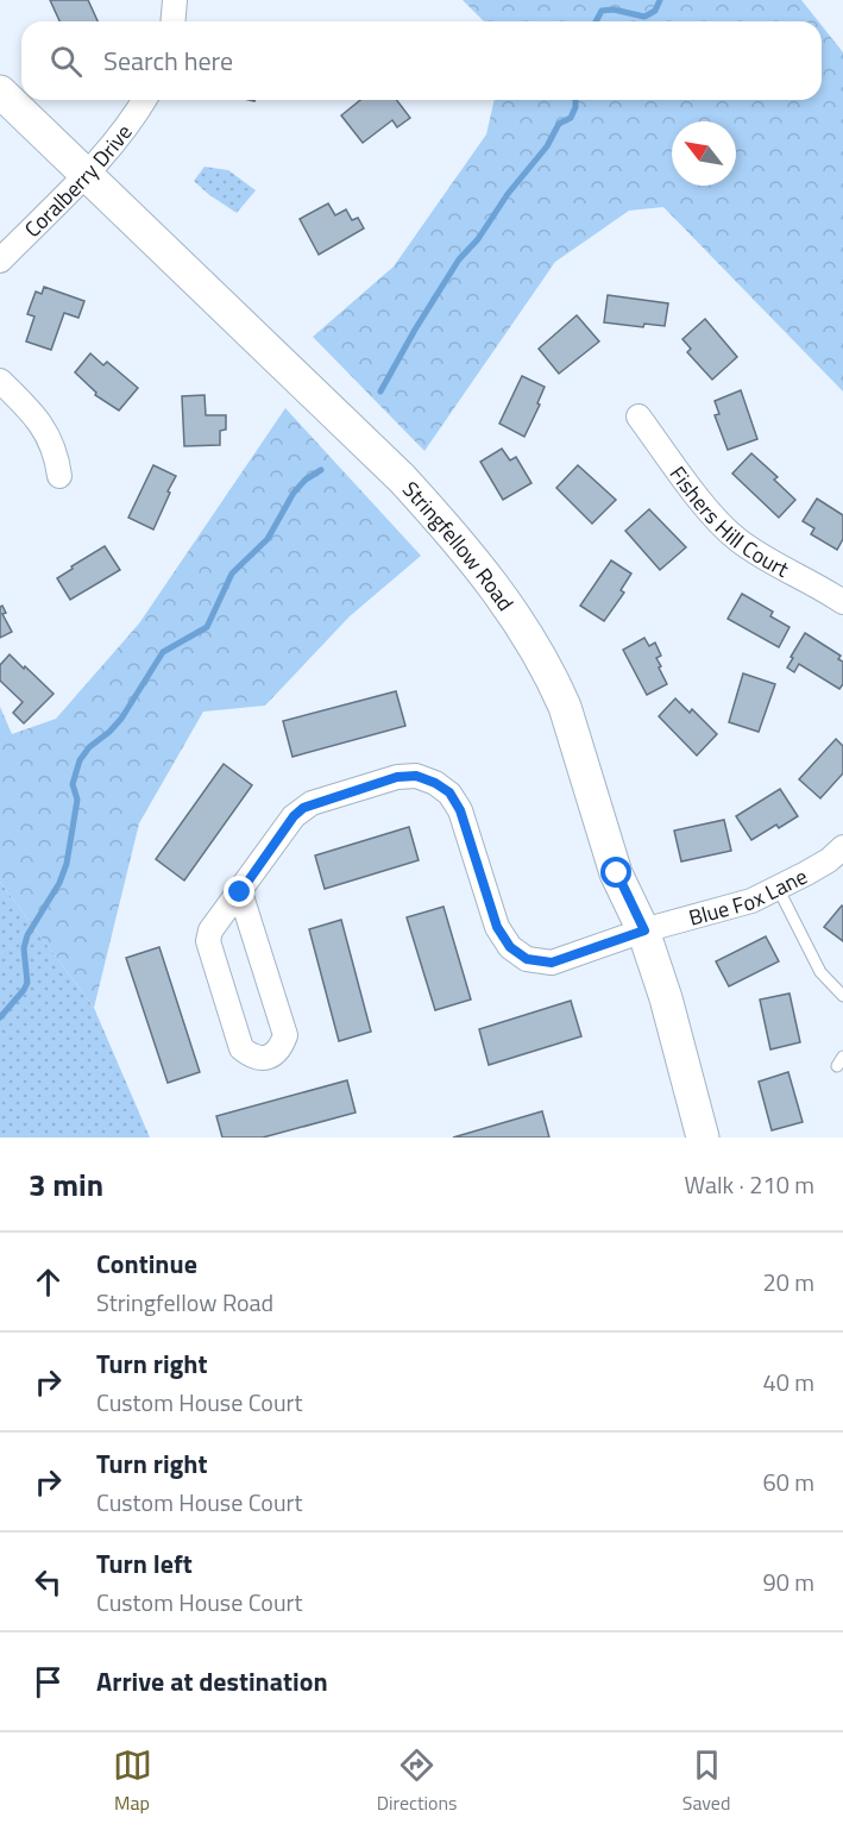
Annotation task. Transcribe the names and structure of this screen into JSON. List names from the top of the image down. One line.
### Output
{"streets":{"main road":["Stringfellow Road"],"street":["Coralberry Drive","Fishers Hill Court","Blue Fox Lane"]},"crossings":[["Coralberry Drive","Stringfellow Road"],["Stringfellow Road","Blue Fox Lane"]],"north":"top left","page":{"search":"Search here","heading":["3 min","Walk · 210 m"],"list":[["Continue","Stringfellow Road","20 m"],["Turn right","Custom House Court","40 m"],["Turn right","Custom House Court","60 m"],["Turn left","Custom House Court","90 m"],"Arrive at destination"],"nav":["Map","Directions","Saved"]}}
